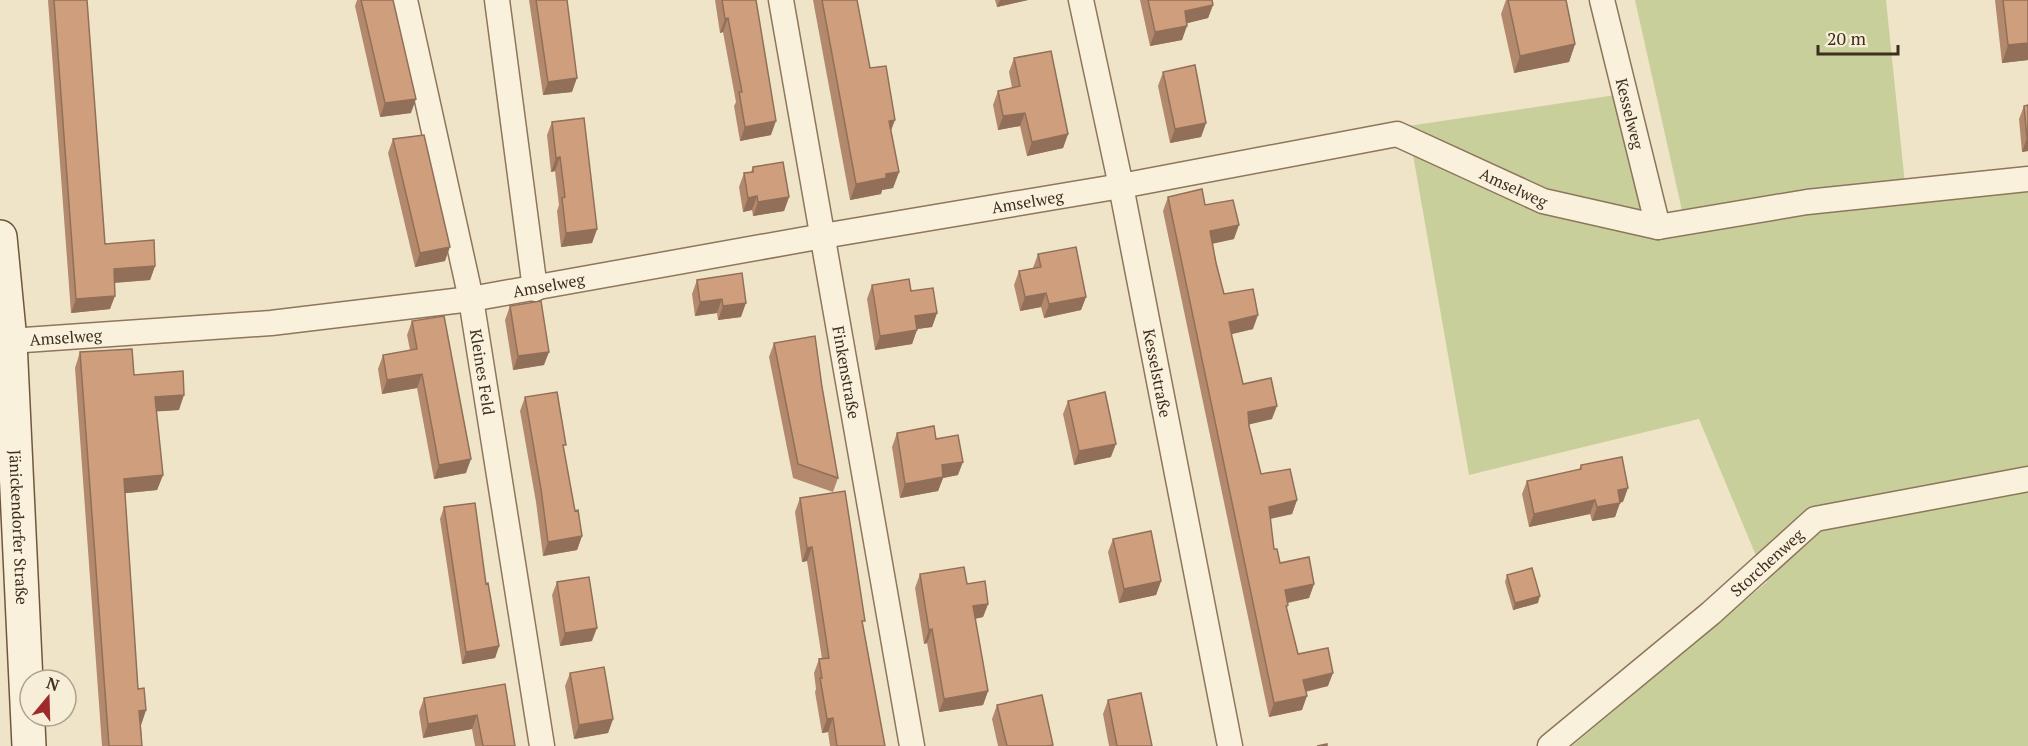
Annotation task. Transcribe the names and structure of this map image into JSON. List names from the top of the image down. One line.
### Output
{"streets":{"main road":["Jänickendorfer Straße"],"street":["Kesselweg","Amselweg","Kleines Feld","Finkenstraße","Kesselstraße","Storchenweg"]},"crossings":[["Kesselweg","Amselweg"],["Amselweg","Kleines Feld"],["Amselweg","Finkenstraße"],["Amselweg","Kesselstraße"],["Amselweg","Jänickendorfer Straße"]],"scale_bar":"20 m","north":"top"}
